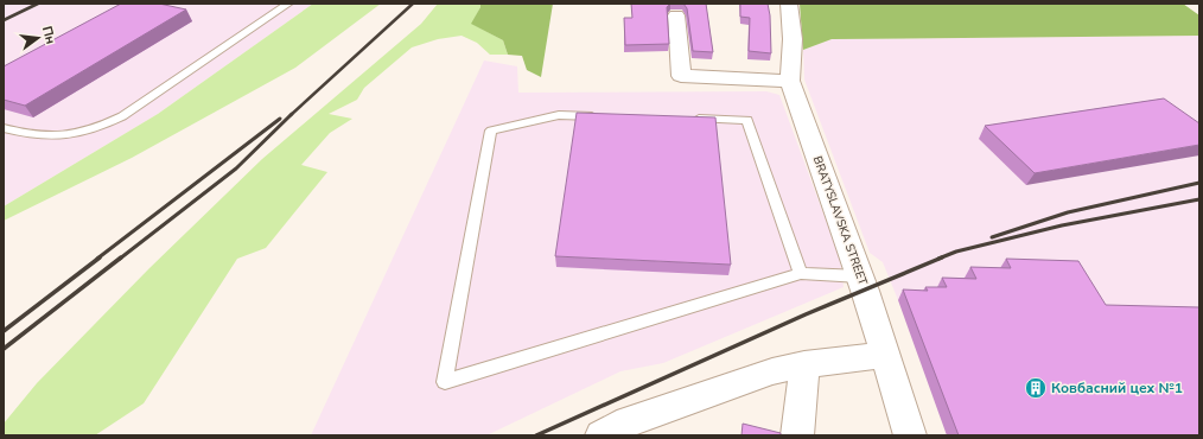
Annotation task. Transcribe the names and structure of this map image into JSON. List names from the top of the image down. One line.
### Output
{"streets":{"street":["BRATYSLAVSKA STREET"]},"places":{"building":["Ковбасний цех №1"]},"north":"right"}
